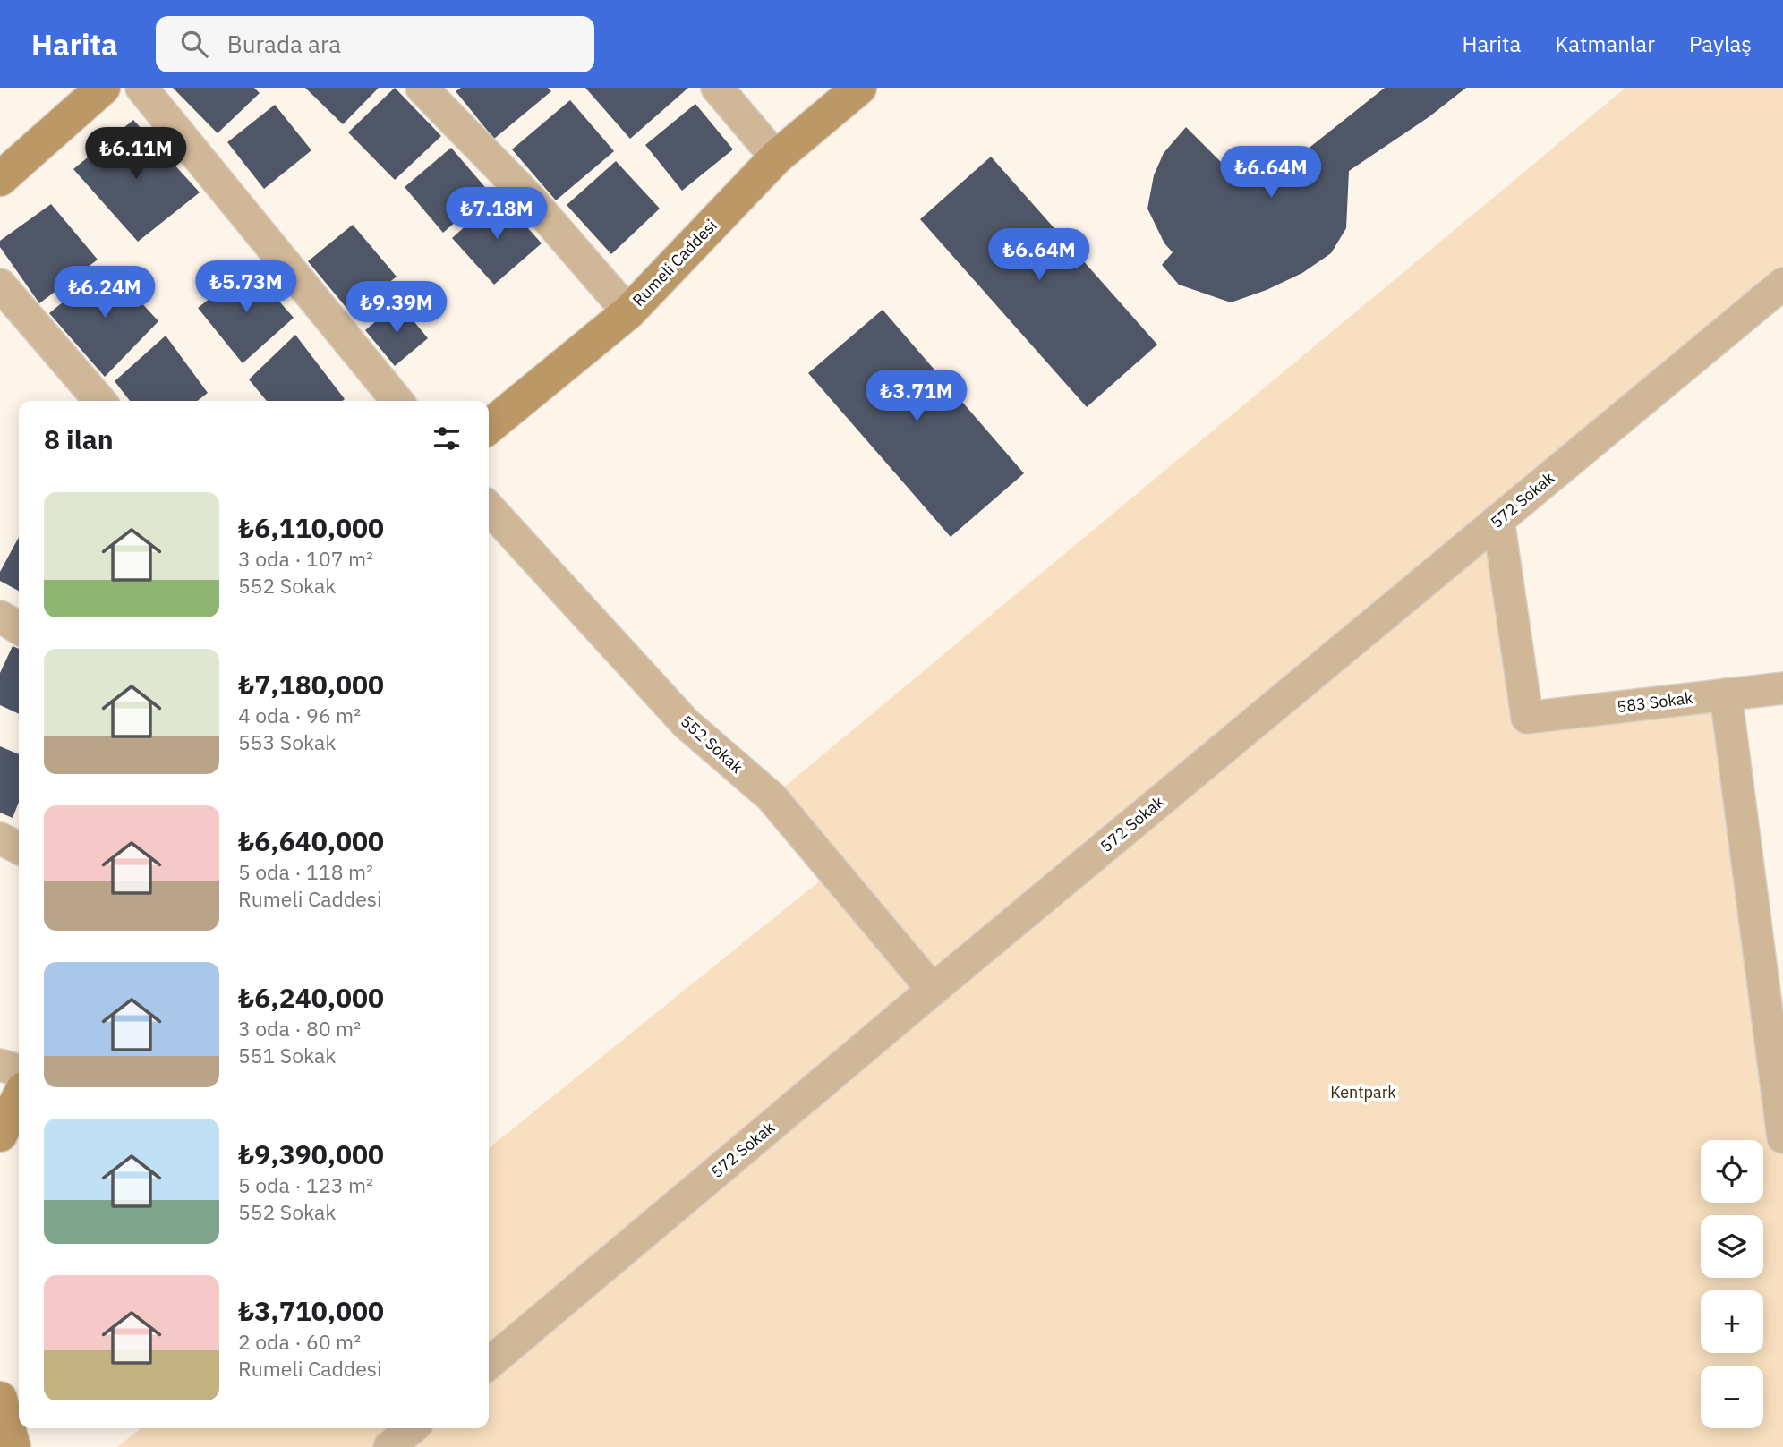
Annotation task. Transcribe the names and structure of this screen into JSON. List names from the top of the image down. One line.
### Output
{"streets":{"street":["Rumeli Caddesi","572 Sokak","583 Sokak","552 Sokak"]},"crossings":[["572 Sokak","583 Sokak"],["572 Sokak","552 Sokak"]],"parks":["Kentpark"],"page":{"header":"Harita","search":"Burada ara","nav":["Harita","Katmanlar","Paylaş"],"price":["₺6.11M","₺6.64M","₺7.18M","₺6.64M","₺5.73M","₺6.24M","₺9.39M","₺3.71M"],"heading":"8 ilan","list":[{"name":"₺6,110,000","note":"3 oda · 107 m² · 552 Sokak"},{"name":"₺7,180,000","note":"4 oda · 96 m² · 553 Sokak"},{"name":"₺6,640,000","note":"5 oda · 118 m² · Rumeli Caddesi"},{"name":"₺6,240,000","note":"3 oda · 80 m² · 551 Sokak"},{"name":"₺9,390,000","note":"5 oda · 123 m² · 552 Sokak"},{"name":"₺3,710,000","note":"2 oda · 60 m² · Rumeli Caddesi"}],"map_buttons":["+","−"]}}
